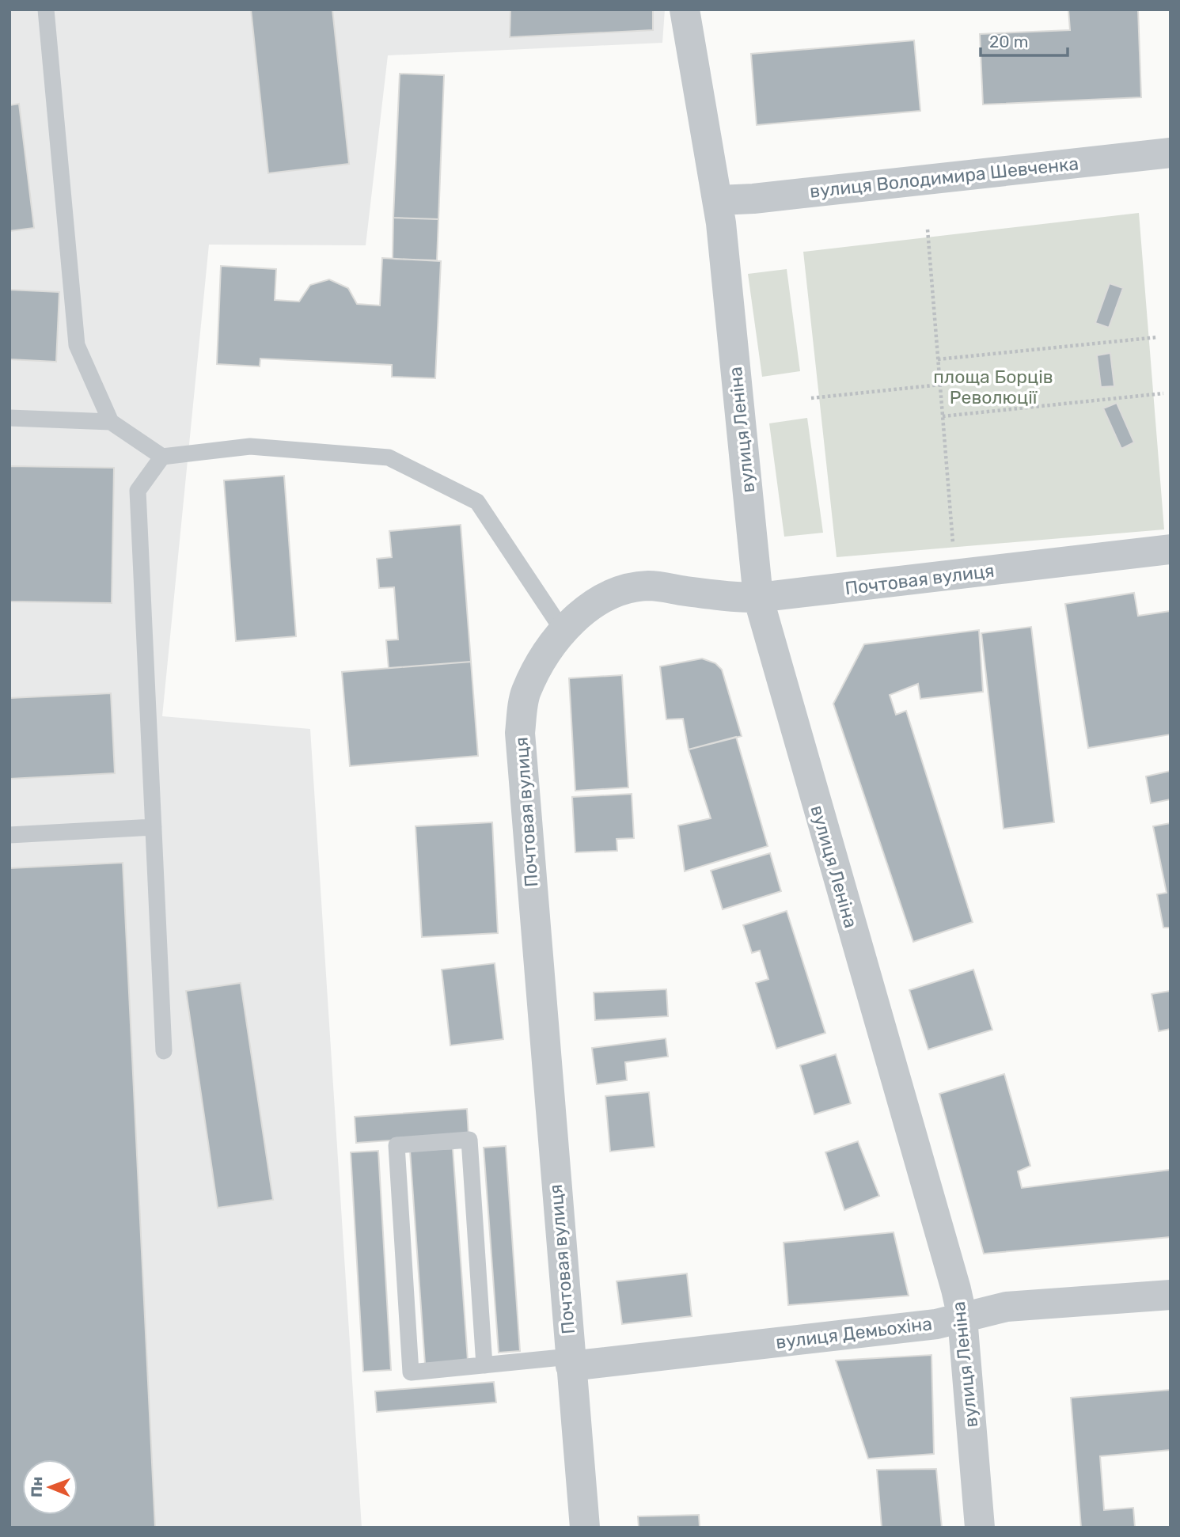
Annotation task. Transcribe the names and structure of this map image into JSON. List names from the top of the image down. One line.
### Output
{"streets":{"street":["вулиця Володимира Шевченка","вулиця Леніна","Почтовая вулиця","вулиця Демьохіна"]},"crossings":[["вулиця Володимира Шевченка","вулиця Леніна"],["вулиця Леніна","Почтовая вулиця"],["вулиця Леніна","вулиця Демьохіна"],["Почтовая вулиця","вулиця Демьохіна"]],"parks":["площа Борців Революції"],"scale_bar":"20 m","north":"left"}
